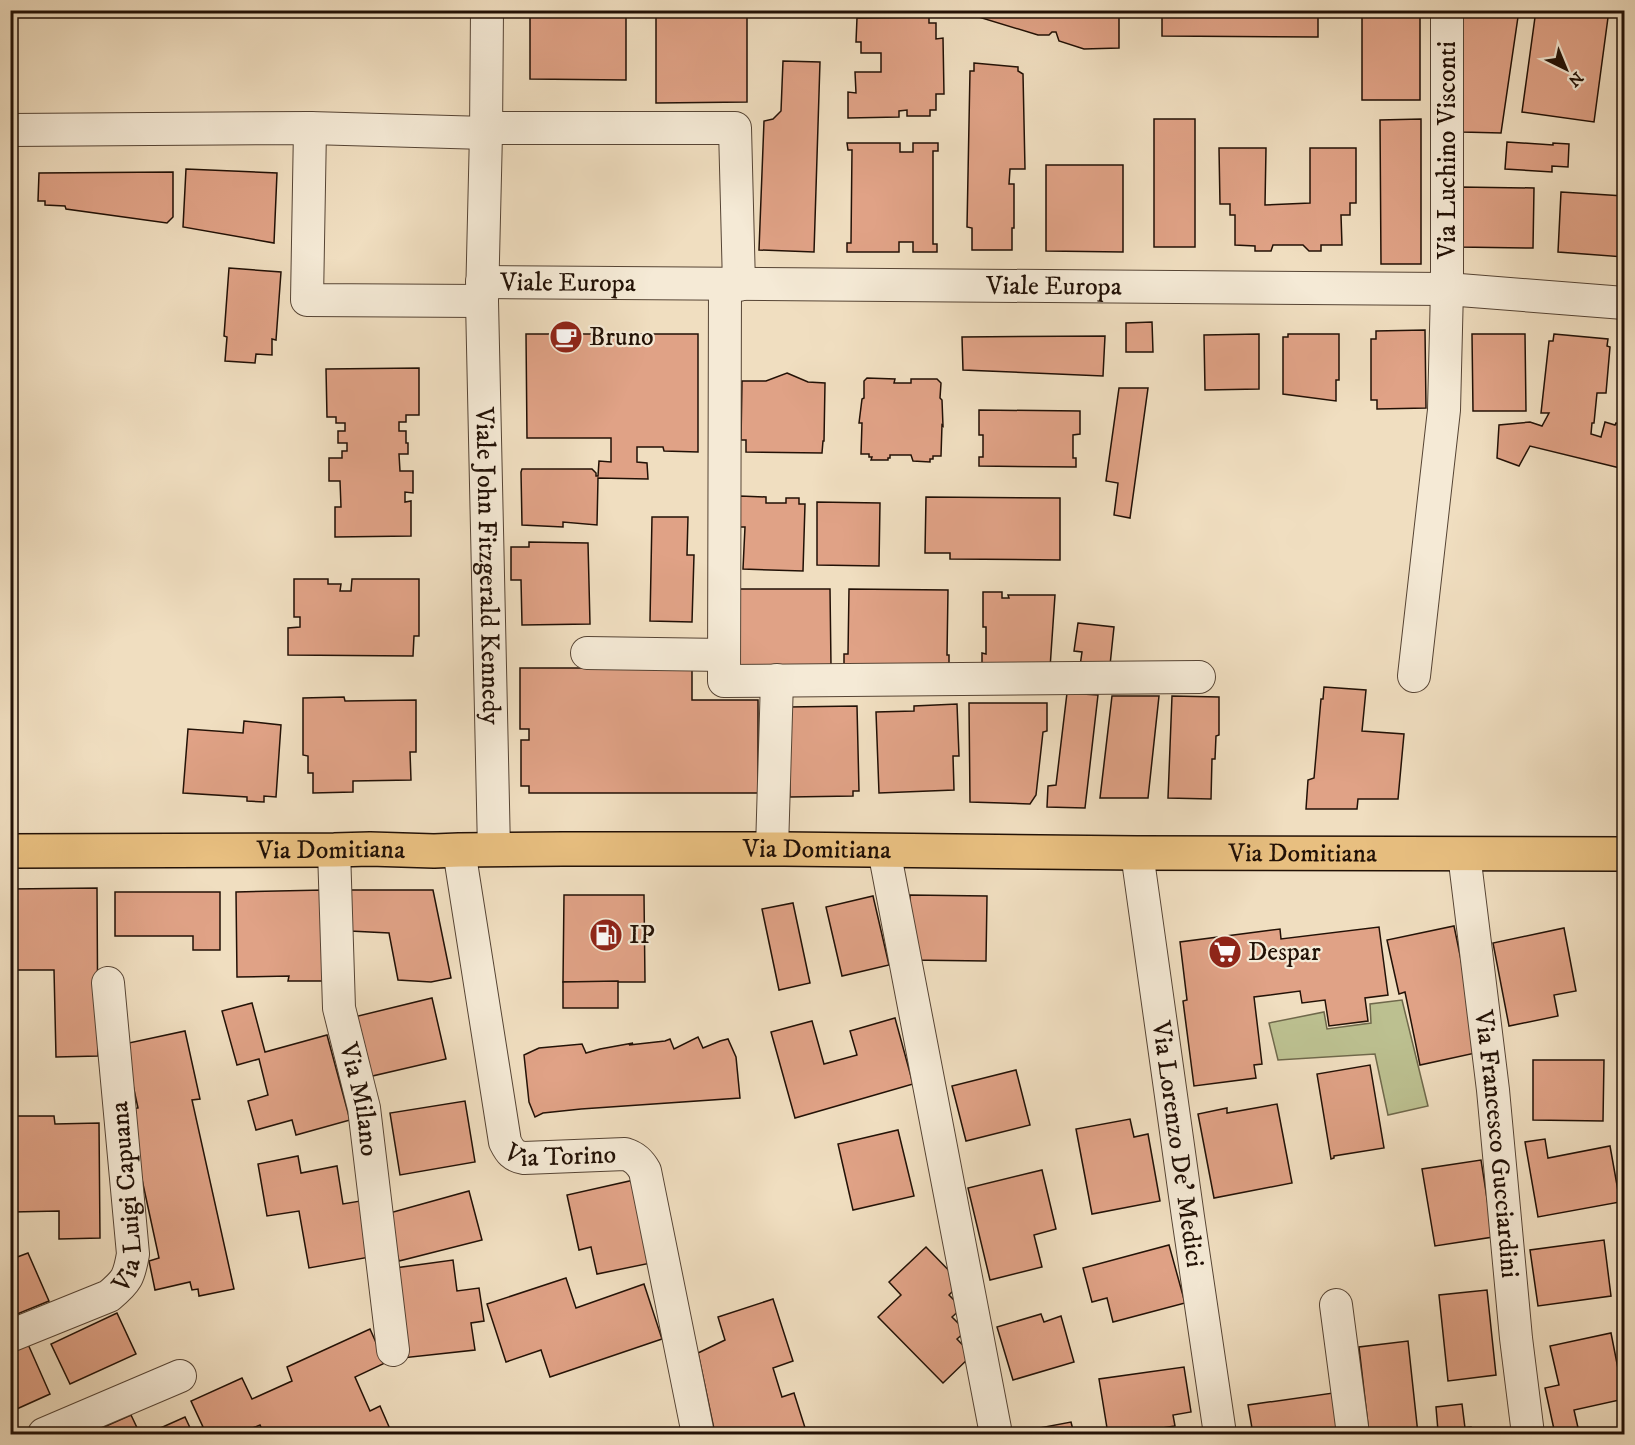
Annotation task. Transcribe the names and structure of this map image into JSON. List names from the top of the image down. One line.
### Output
{"streets":{"main road":["Via Domitiana"],"street":["Via Luchino Visconti","Viale Europa","Viale John Fitzgerald Kennedy","Via Milano","Via Lorenzo De' Medici","Via Francesco Gucciardini","Via Torino","Via Luigi Capuana"]},"crossings":[["Via Luchino Visconti","Viale Europa"],["Viale Europa","Viale John Fitzgerald Kennedy"],["Viale John Fitzgerald Kennedy","Via Domitiana"],["Via Domitiana","Via Milano"],["Via Domitiana","Via Lorenzo De' Medici"],["Via Domitiana","Via Francesco Gucciardini"],["Via Domitiana","Via Torino"]],"places":{"cafe":["Bruno"],"fuel station":["IP"],"supermarket":["Despar"]},"north":"bottom right"}
